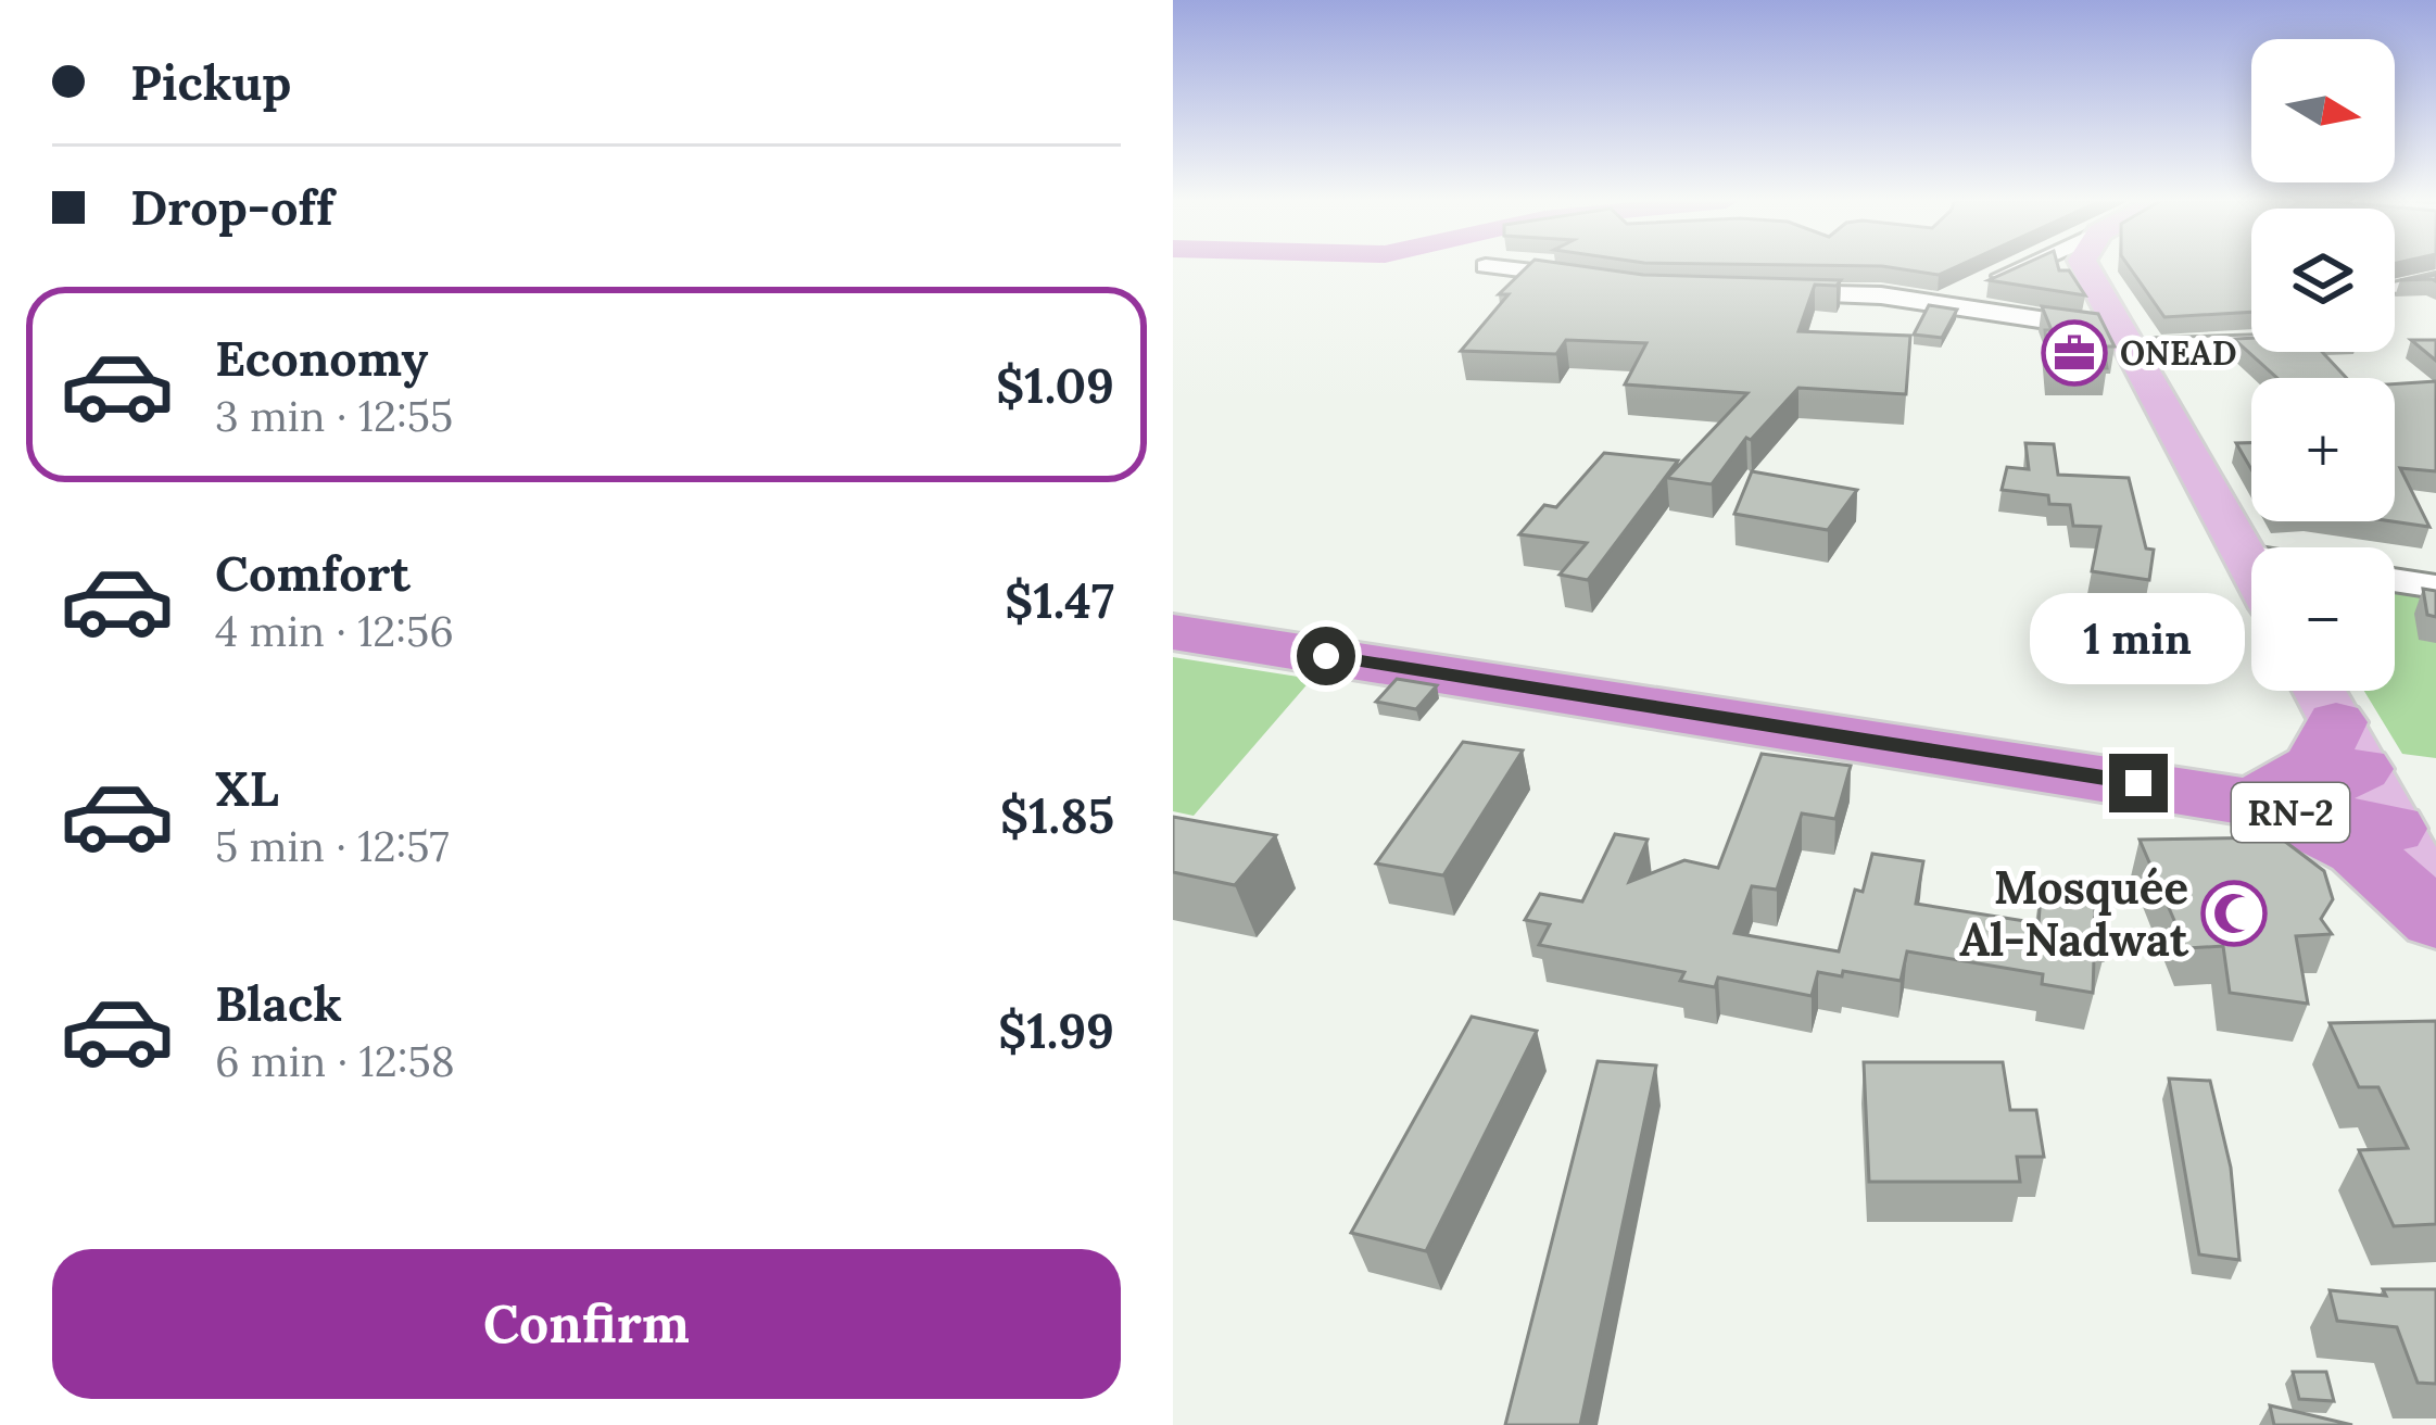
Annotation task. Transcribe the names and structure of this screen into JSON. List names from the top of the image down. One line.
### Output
{"streets":{"highway":["RN-2"]},"places":{"office":["ONEAD"],"mosque":["Mosquée Al-Nadwat"]},"north":"right","page":{"banner":["Pickup","Drop-off"],"map_buttons":["+","−"],"list":[{"name":"Economy","note":"3 min · 12:55","value":"$1.09"},{"name":"Comfort","note":"4 min · 12:56","value":"$1.47"},{"name":"XL","note":"5 min · 12:57","value":"$1.85"},{"name":"Black","note":"6 min · 12:58","value":"$1.99"}],"bubble":"1 min","buttons":"Confirm"}}
